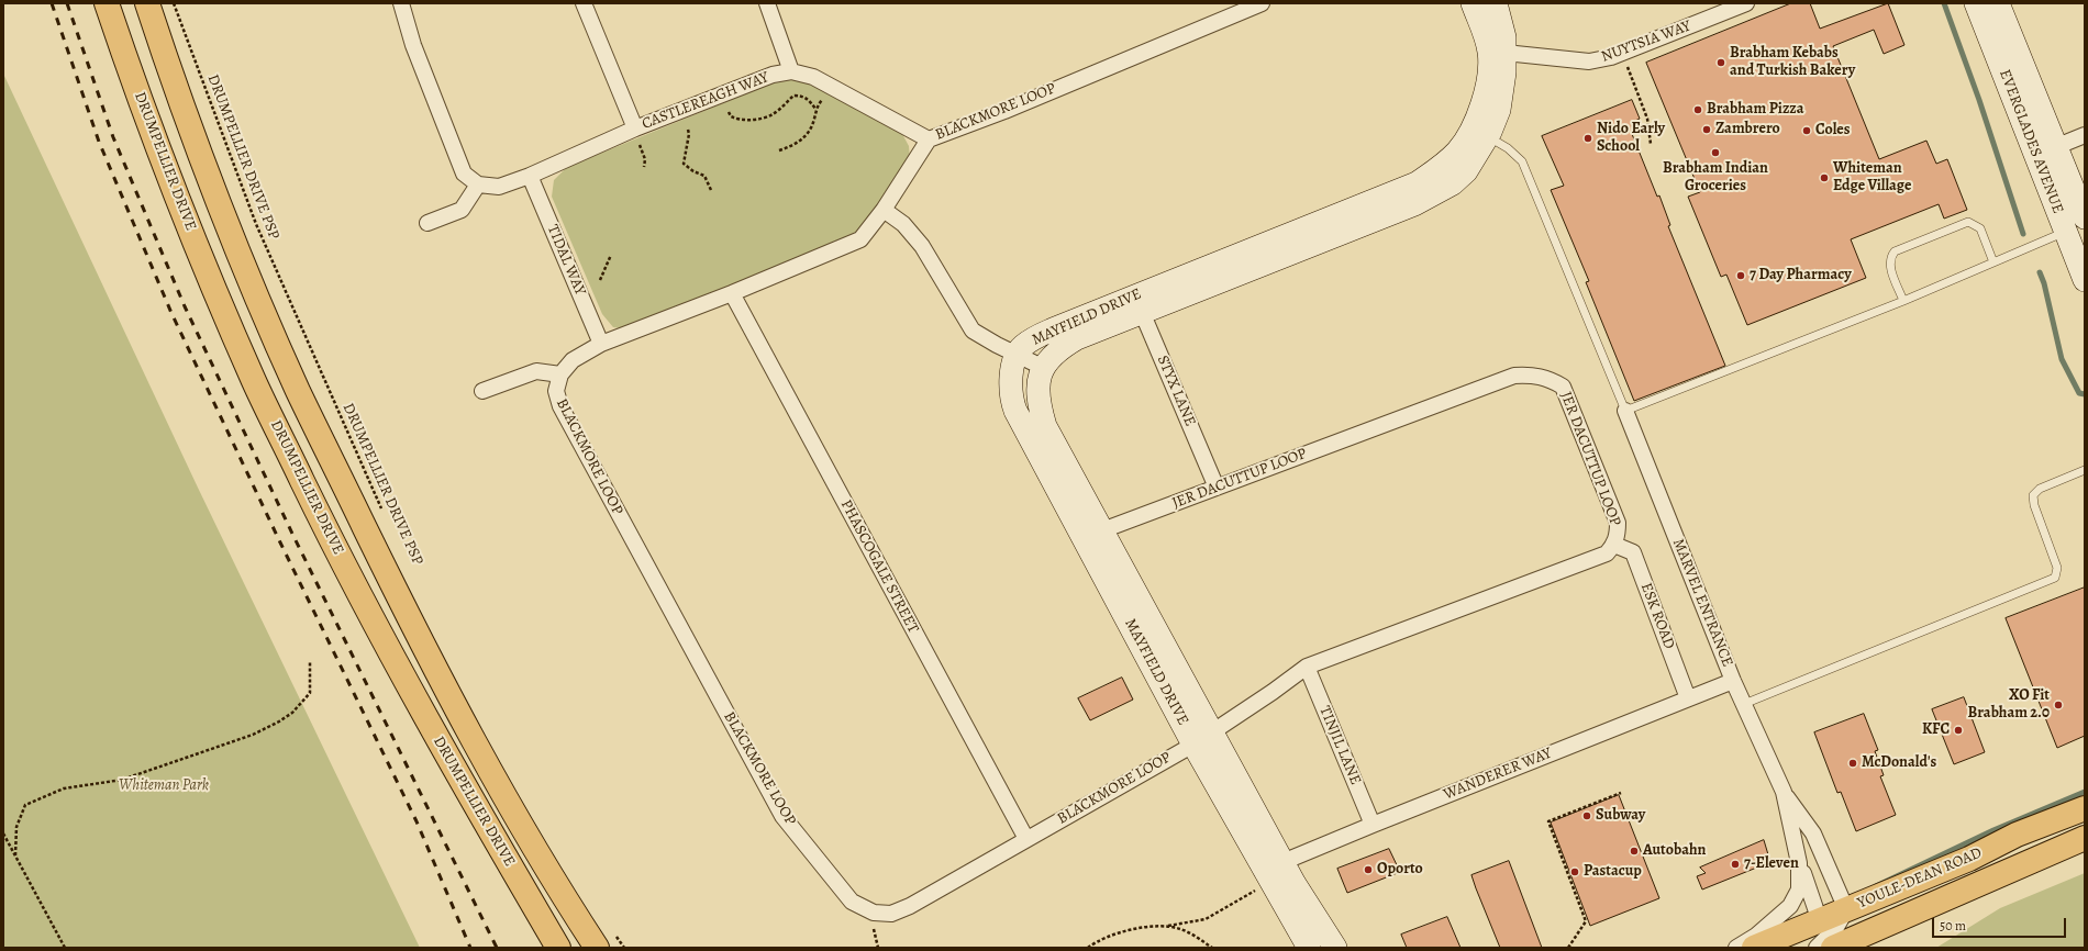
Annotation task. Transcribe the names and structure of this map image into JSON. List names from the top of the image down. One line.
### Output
{"streets":{"main road":["DRUMPELLIER DRIVE","YOULE-DEAN ROAD"],"street":["NUYTSIA WAY","CASTLEREAGH WAY","BLACKMORE LOOP","EVERGLADES AVENUE","TIDAL WAY","MAYFIELD DRIVE","STYX LANE","JER DACUTTUP LOOP","PHASCOGALE STREET","MARVEL ENTRANCE","ESK ROAD","TINJIL LANE","WANDERER WAY"],"path":["DRUMPELLIER DRIVE PSP"]},"crossings":[["NUYTSIA WAY","MAYFIELD DRIVE"],["CASTLEREAGH WAY","BLACKMORE LOOP"],["CASTLEREAGH WAY","TIDAL WAY"],["BLACKMORE LOOP","TIDAL WAY"],["BLACKMORE LOOP","MAYFIELD DRIVE"],["BLACKMORE LOOP","JER DACUTTUP LOOP"],["BLACKMORE LOOP","PHASCOGALE STREET"],["MAYFIELD DRIVE","STYX LANE"],["MAYFIELD DRIVE","JER DACUTTUP LOOP"],["MAYFIELD DRIVE","WANDERER WAY"],["STYX LANE","JER DACUTTUP LOOP"],["JER DACUTTUP LOOP","ESK ROAD"],["JER DACUTTUP LOOP","TINJIL LANE"],["MARVEL ENTRANCE","WANDERER WAY"],["MARVEL ENTRANCE","YOULE-DEAN ROAD"],["ESK ROAD","WANDERER WAY"],["TINJIL LANE","WANDERER WAY"]],"parks":["Whiteman Park"],"places":["Brabham Kebabs and Turkish Bakery","Brabham Pizza","Zambrero","Coles","Nido Early School","Brabham Indian Groceries","Whiteman Edge Village","7 Day Pharmacy","XO Fit Brabham 2.0","KFC","McDonald's","Subway","Autobahn","7-Eleven","Oporto","Pastacup"],"scale_bar":"50 m"}
